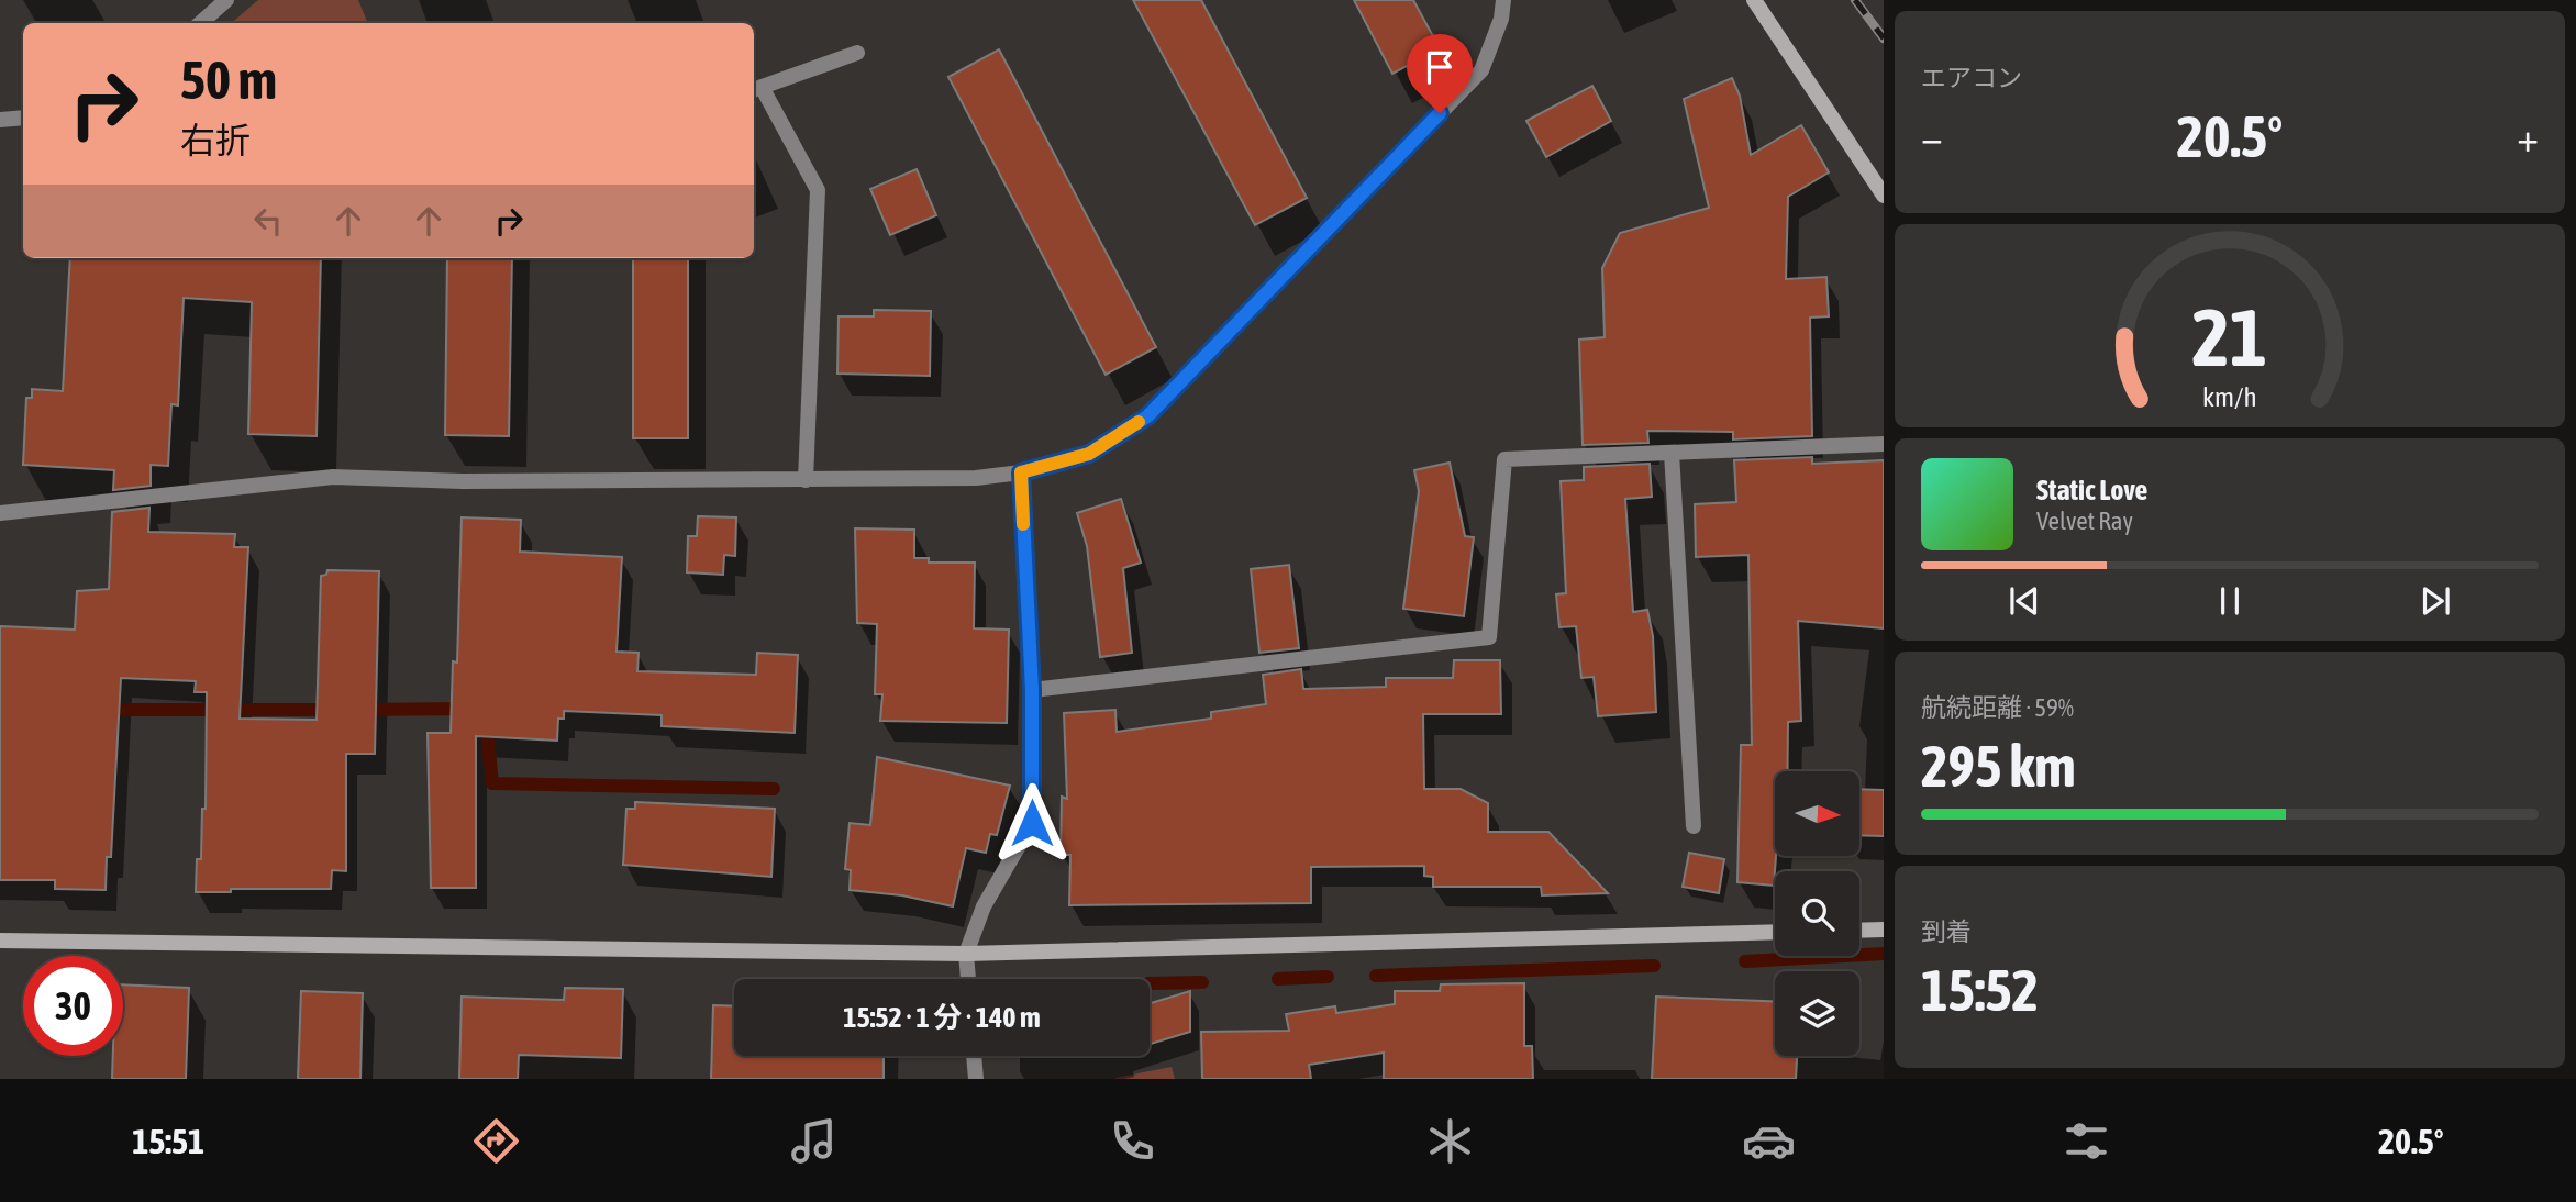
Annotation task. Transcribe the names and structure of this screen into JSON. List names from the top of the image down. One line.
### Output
{"north":"right","page":{"tile":["エアコン",["航続距離 · 59%","295 km"],["到着","15:52"]],"turn":["50 m","右折"],"heat":["−","20.5°","+"],"song":["Static Love","Velvet Ray"],"limit":"30","trip":"15:52 · 1 分 · 140 m","tabs":["15:51","20.5°"],"gauge":["21","km/h"]}}
